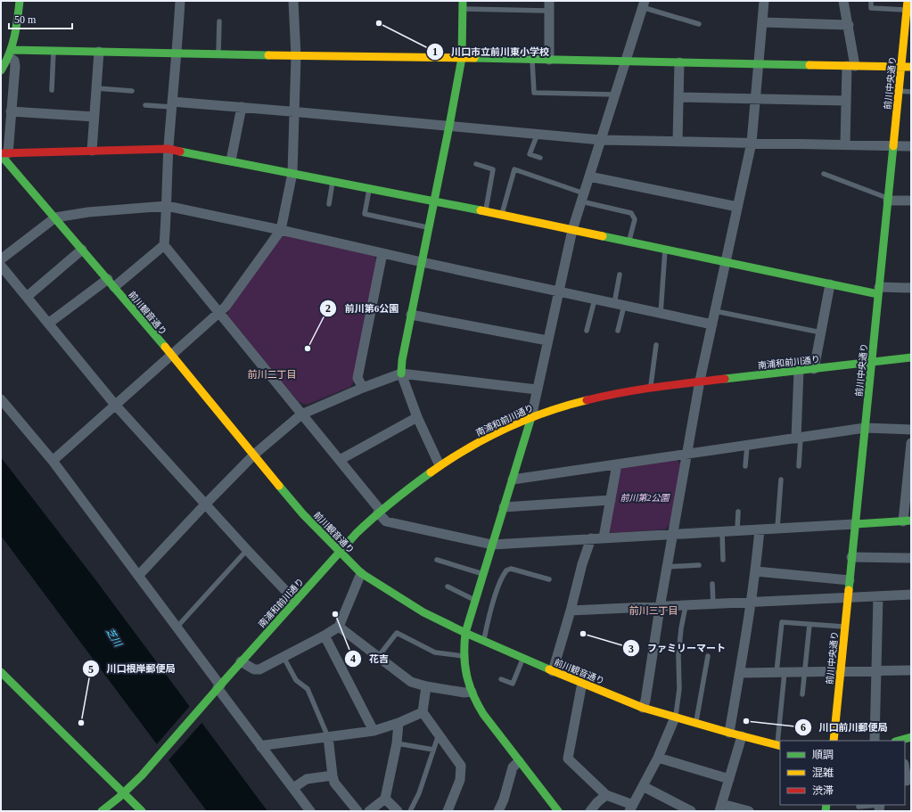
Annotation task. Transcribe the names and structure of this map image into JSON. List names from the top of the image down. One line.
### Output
{"streets":{"street":["前川中央通り","前川観音通り","南浦和前川通り"]},"crossings":[["前川中央通り","南浦和前川通り"],["前川観音通り","南浦和前川通り"]],"districts":["前川二丁目","前川三丁目"],"water":["芝川"],"parks":["前川第2公園"],"places":["川口市立前川東小学校","前川第6公園","花吉","ファミリーマート","川口前川郵便局","川口根岸郵便局"],"legend":["順調","混雑","渋滞"],"scale_bar":"50 m"}
